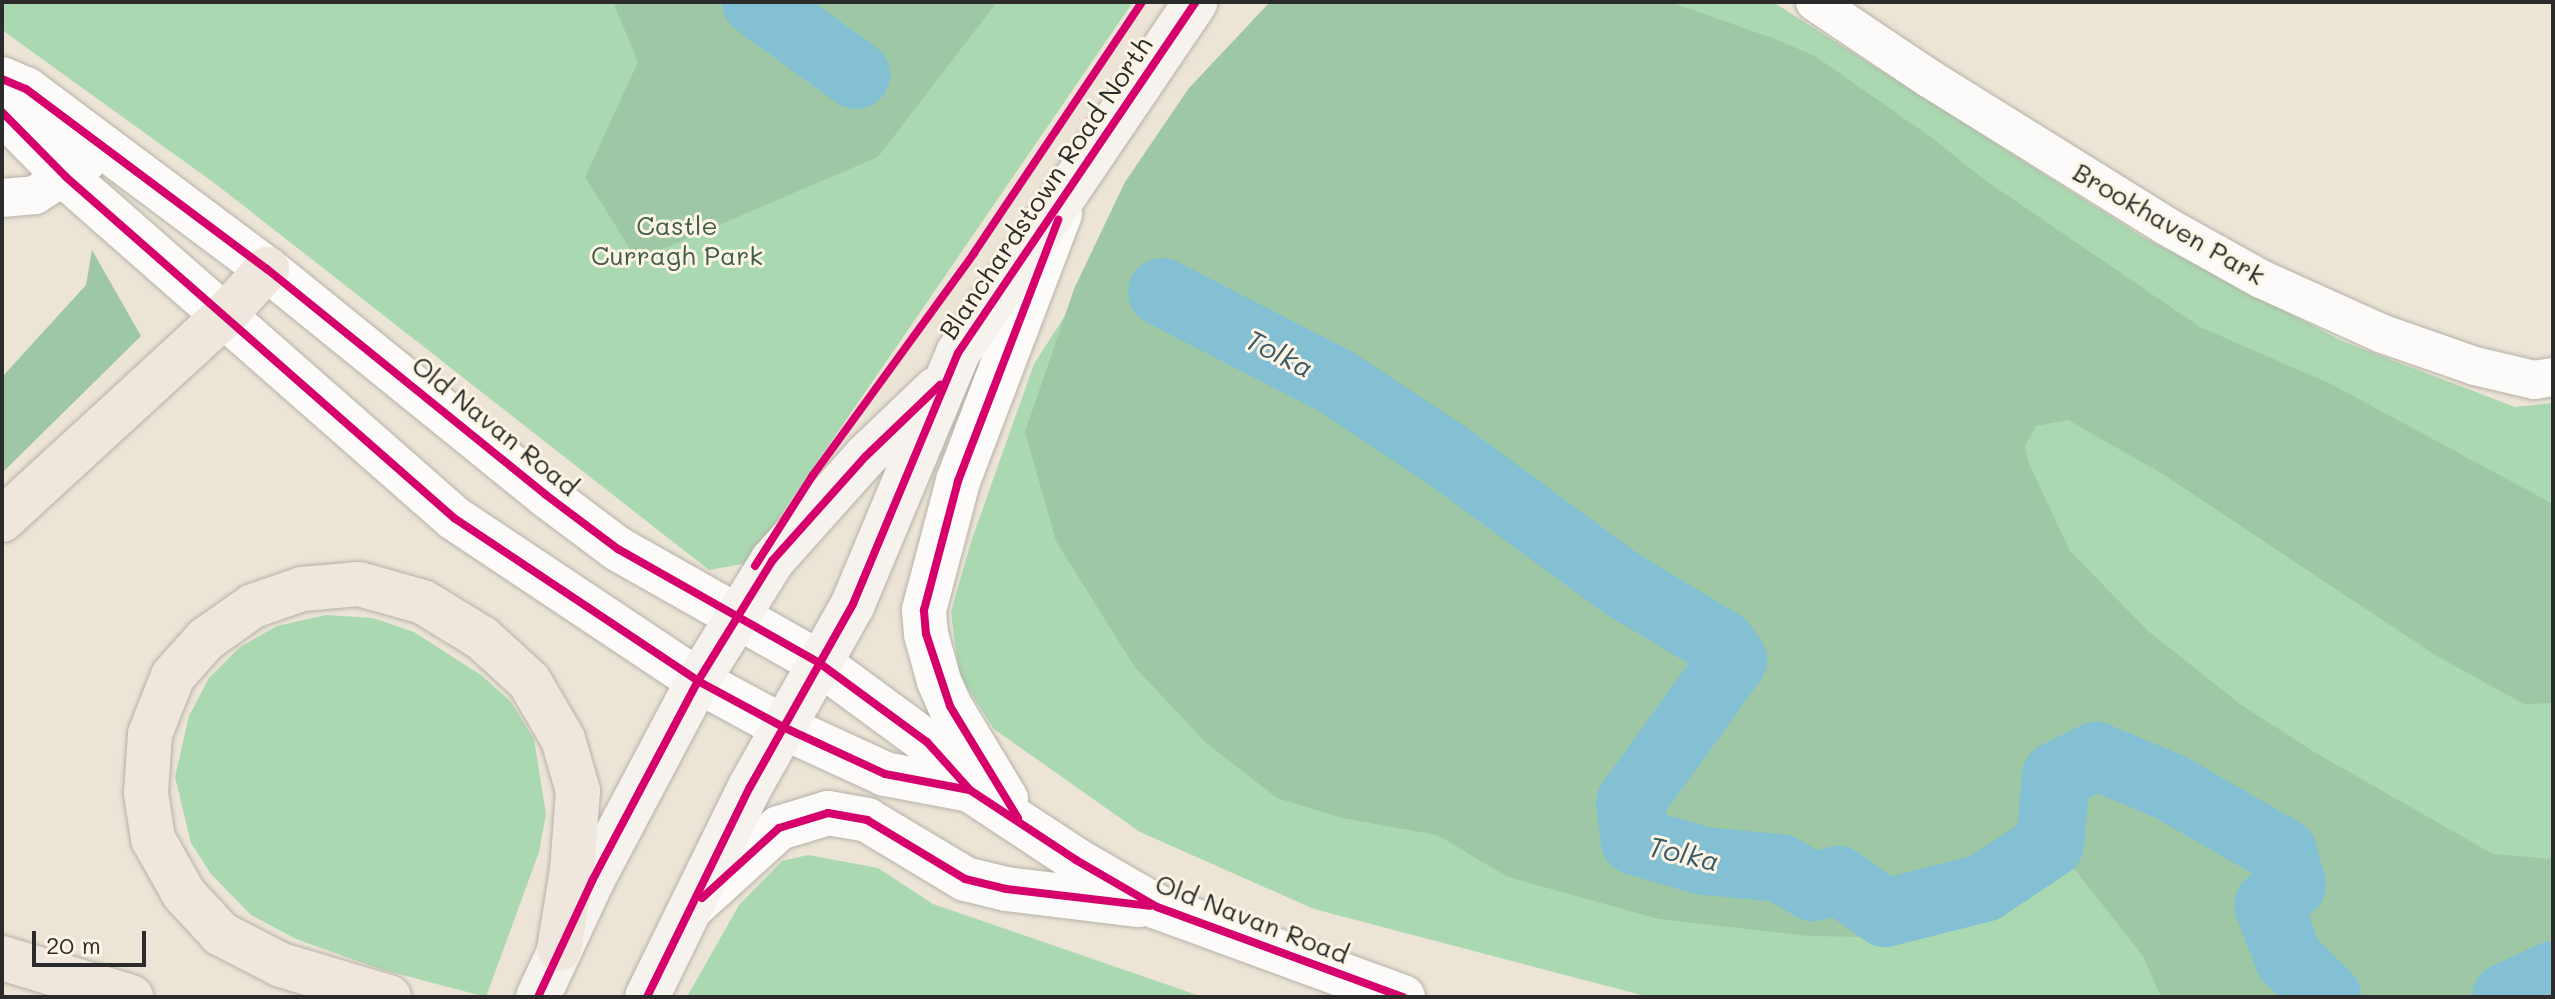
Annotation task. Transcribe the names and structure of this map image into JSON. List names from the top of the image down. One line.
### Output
{"streets":{"main road":["Blanchardstown Road North"],"street":["Brookhaven Park","Old Navan Road"]},"crossings":[["Blanchardstown Road North","Old Navan Road"]],"water":["Tolka"],"parks":["Castle Curragh Park"],"scale_bar":"20 m"}
